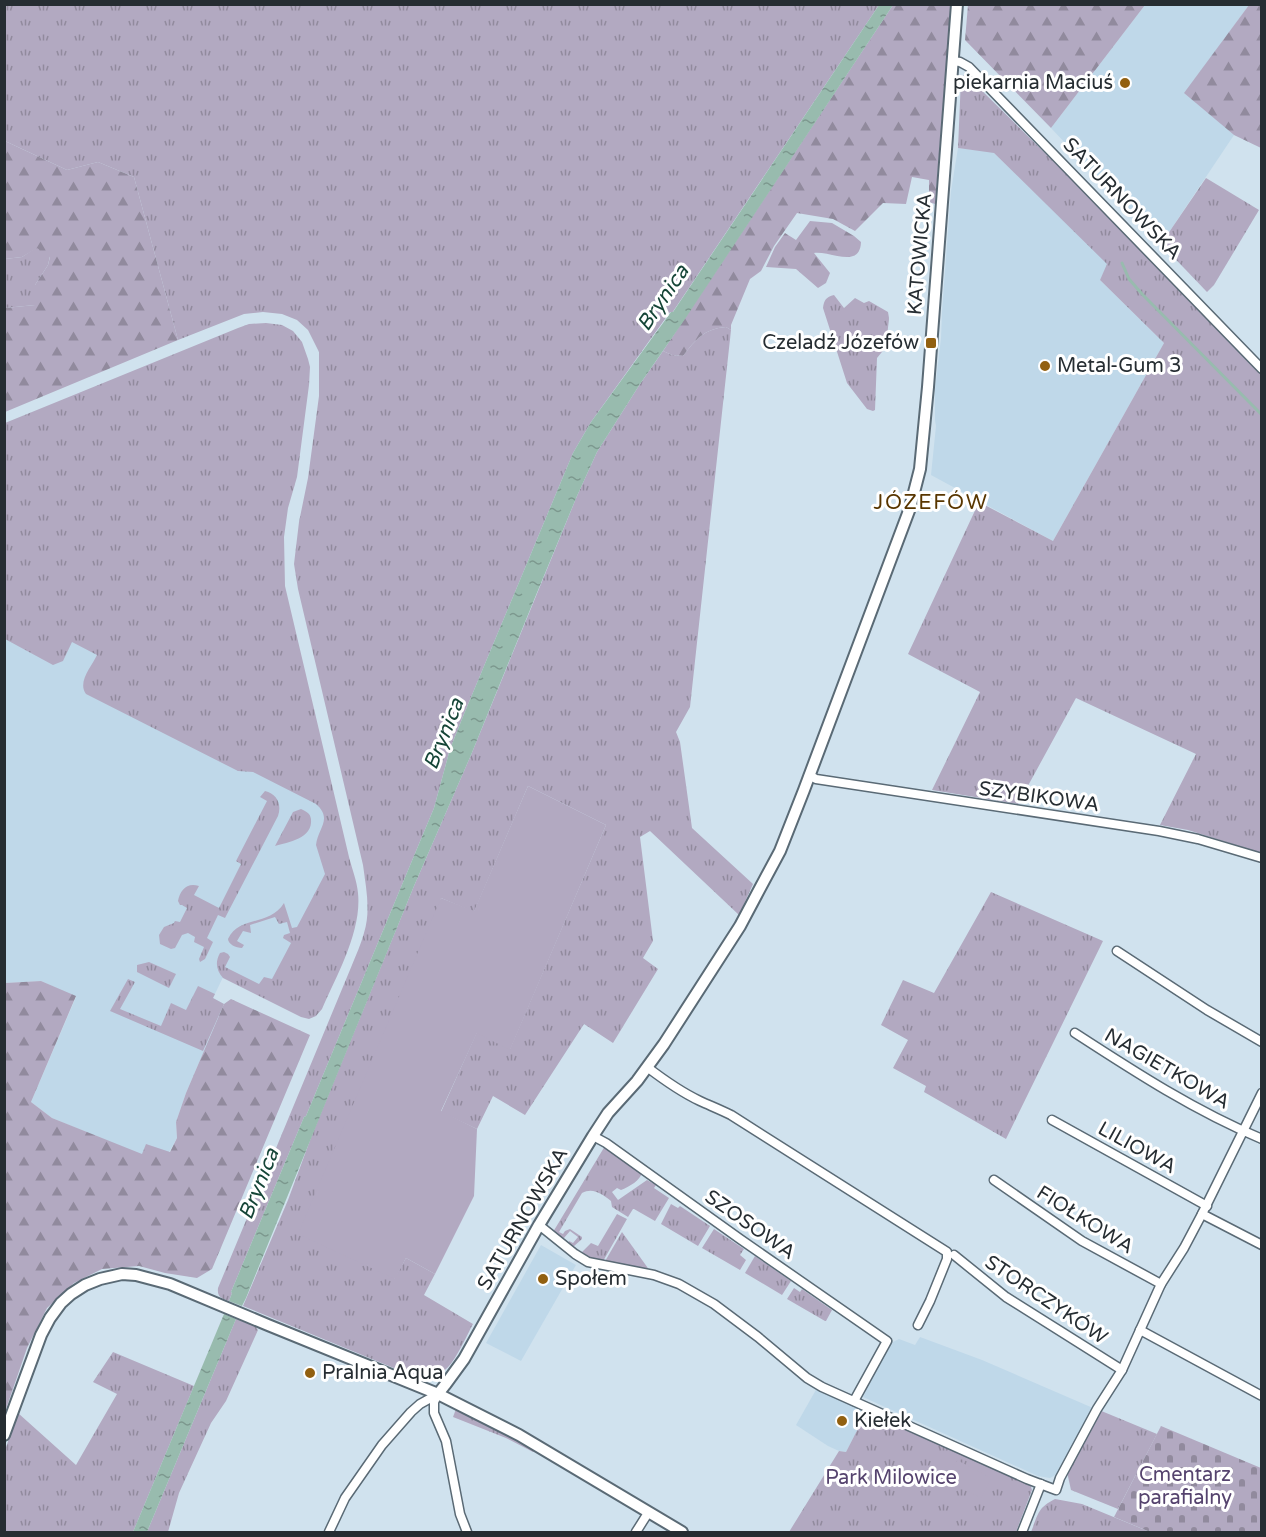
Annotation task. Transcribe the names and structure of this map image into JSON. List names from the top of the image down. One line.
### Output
{"streets":{"street":["SATURNOWSKA","KATOWICKA","SZYBIKOWA","NAGIETKOWA","LILIOWA","FIOŁKOWA","SZOSOWA","STORCZYKÓW"]},"crossings":[["SATURNOWSKA","KATOWICKA"],["SATURNOWSKA","SZYBIKOWA"],["SATURNOWSKA","SZOSOWA"],["KATOWICKA","SZYBIKOWA"]],"districts":["JÓZEFÓW"],"water":["Brynica"],"parks":["Cmentarz parafialny","Park Milowice"],"places":{"other":["piekarnia Maciuś","Metal-Gum 3","Społem","Pralnia Aqua","Kiełek"],"transit":["Czeladź Józefów"]}}
